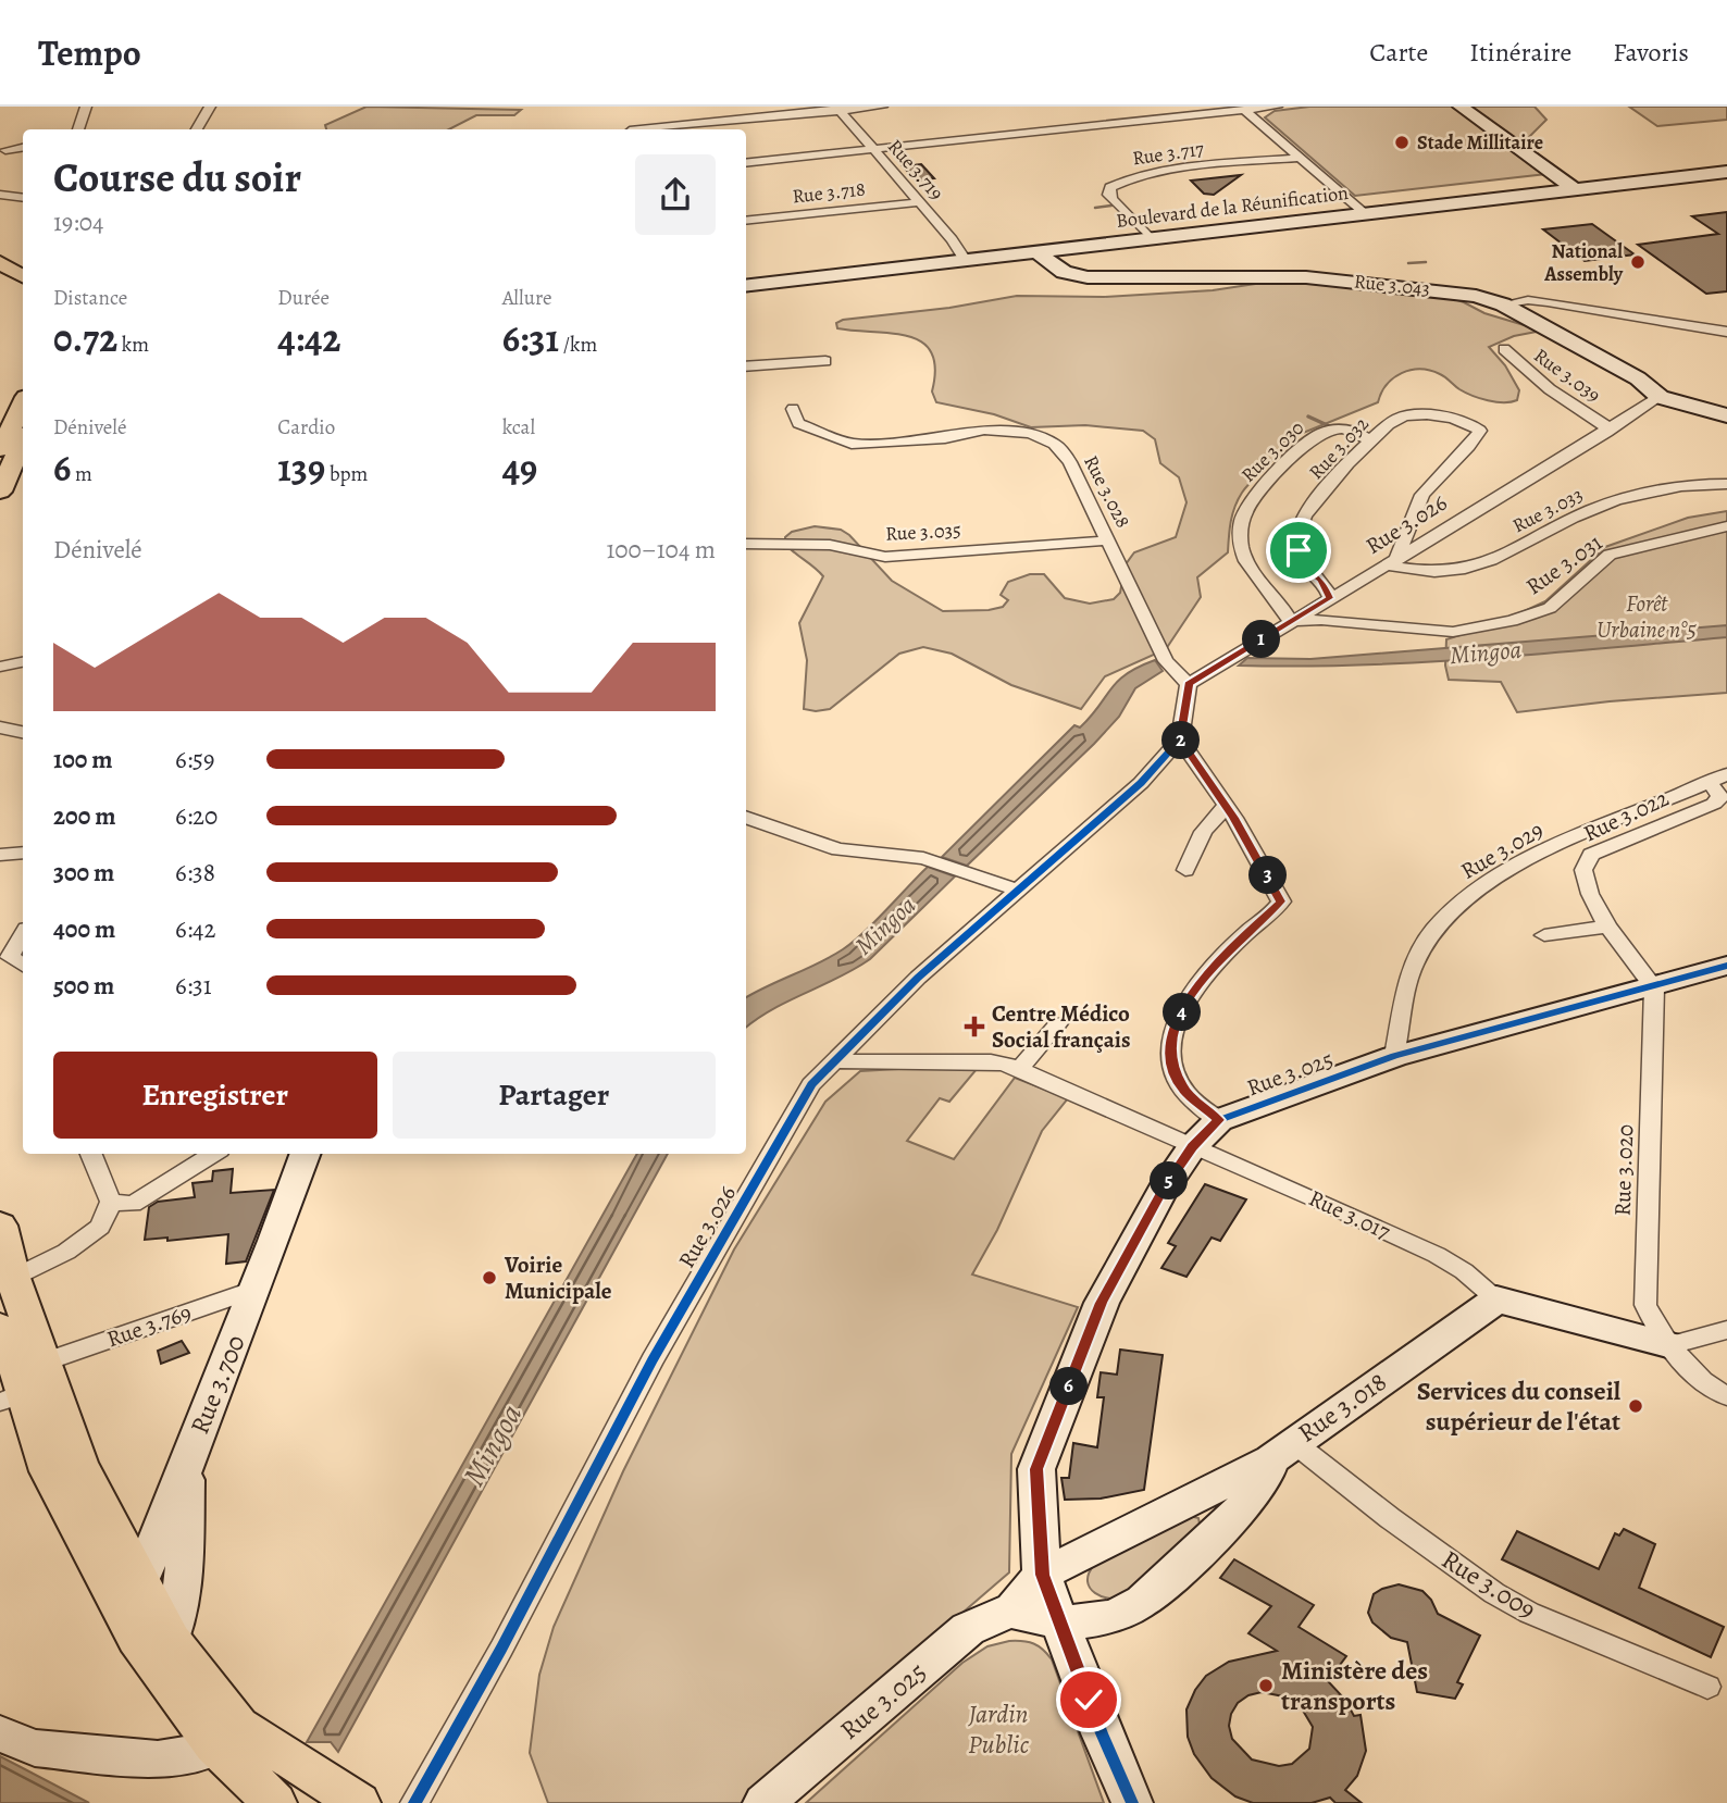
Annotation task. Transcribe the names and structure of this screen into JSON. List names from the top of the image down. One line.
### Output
{"streets":{"main road":["Rue 3.025","Rue 3.700"],"street":["Rue 3.717","Rue 3.719","Rue 3.718","Boulevard de la Réunification","Rue 3.043","Rue 3.039","Rue 3.032","Rue 3.030","Rue 3.028","Rue 3.033","Rue 3.026","Rue 3.035","Rue 3.031","Rue 3.022","Rue 3.029","Rue 3.020","Rue 3.017","Rue 3.769","Rue 3.018","Rue 3.009"]},"crossings":[["Rue 3.717","Boulevard de la Réunification"],["Rue 3.719","Rue 3.718"],["Rue 3.719","Boulevard de la Réunification"],["Boulevard de la Réunification","Rue 3.043"],["Rue 3.043","Rue 3.026"],["Rue 3.039","Rue 3.026"],["Rue 3.032","Rue 3.030"],["Rue 3.032","Rue 3.033"],["Rue 3.032","Rue 3.026"],["Rue 3.030","Rue 3.026"],["Rue 3.030","Rue 3.031"],["Rue 3.028","Rue 3.026"],["Rue 3.028","Rue 3.035"],["Rue 3.033","Rue 3.026"],["Rue 3.026","Rue 3.031"],["Rue 3.026","Rue 3.017"],["Rue 3.022","Rue 3.029"],["Rue 3.022","Rue 3.025"],["Rue 3.022","Rue 3.020"],["Rue 3.029","Rue 3.025"],["Rue 3.025","Rue 3.020"],["Rue 3.025","Rue 3.017"],["Rue 3.017","Rue 3.018"],["Rue 3.769","Rue 3.700"],["Rue 3.018","Rue 3.009"]],"water":["Mingoa"],"parks":["Forêt Urbaine n°5","Jardin Public"],"places":{"other":["Stade Millitaire","National Assembly","Voirie Municipale","Services du conseil supérieur de l'état","Ministère des transports"],"health":["Centre Médico Social français"]},"page":{"header":"Tempo","nav":["Carte","Itinéraire","Favoris"],"heading":["Course du soir","19:04"],"stats":[["Distance","0.72 km"],["Durée","4:42"],["Allure","6:31 /km"],["Dénivelé","6 m"],["Cardio","139 bpm"],["kcal","49"]],"chart":["Dénivelé","100–104 m"],"pins":["1","2","3","4","5","6"],"list":[{"name":"100 m","note":"6:59"},{"name":"200 m","note":"6:20"},{"name":"300 m","note":"6:38"},{"name":"400 m","note":"6:42"},{"name":"500 m","note":"6:31"}],"buttons":["Enregistrer","Partager"]}}
